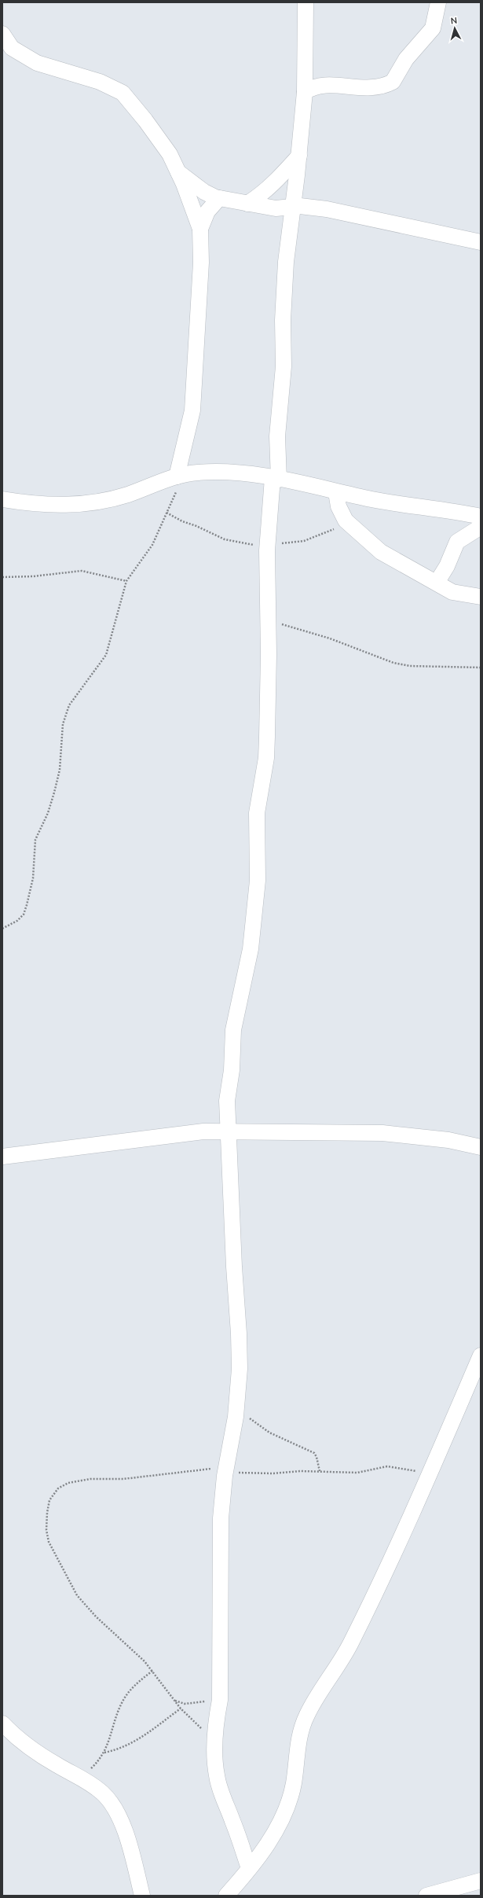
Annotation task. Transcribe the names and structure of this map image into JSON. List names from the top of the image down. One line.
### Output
{"north":"top"}
